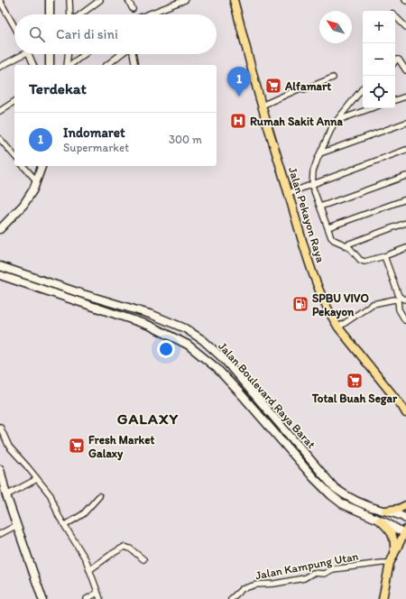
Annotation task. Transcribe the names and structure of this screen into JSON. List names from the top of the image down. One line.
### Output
{"streets":{"main road":["Jalan Pekayon Raya","Jalan Boulevard Raya Barat"],"street":["Jalan Kampung Utan"]},"districts":["GALAXY"],"places":{"supermarket":["Alfamart","Total Buah Segar","Fresh Market Galaxy"],"hospital":["Rumah Sakit Anna"],"fuel station":["SPBU VIVO Pekayon"]},"north":"top left","page":{"map_buttons":["+","−"],"search":"Cari di sini","heading":"Terdekat","pins":"1","list":[{"mark":"1","name":"Indomaret","note":"Supermarket","value":"300 m"}]}}
